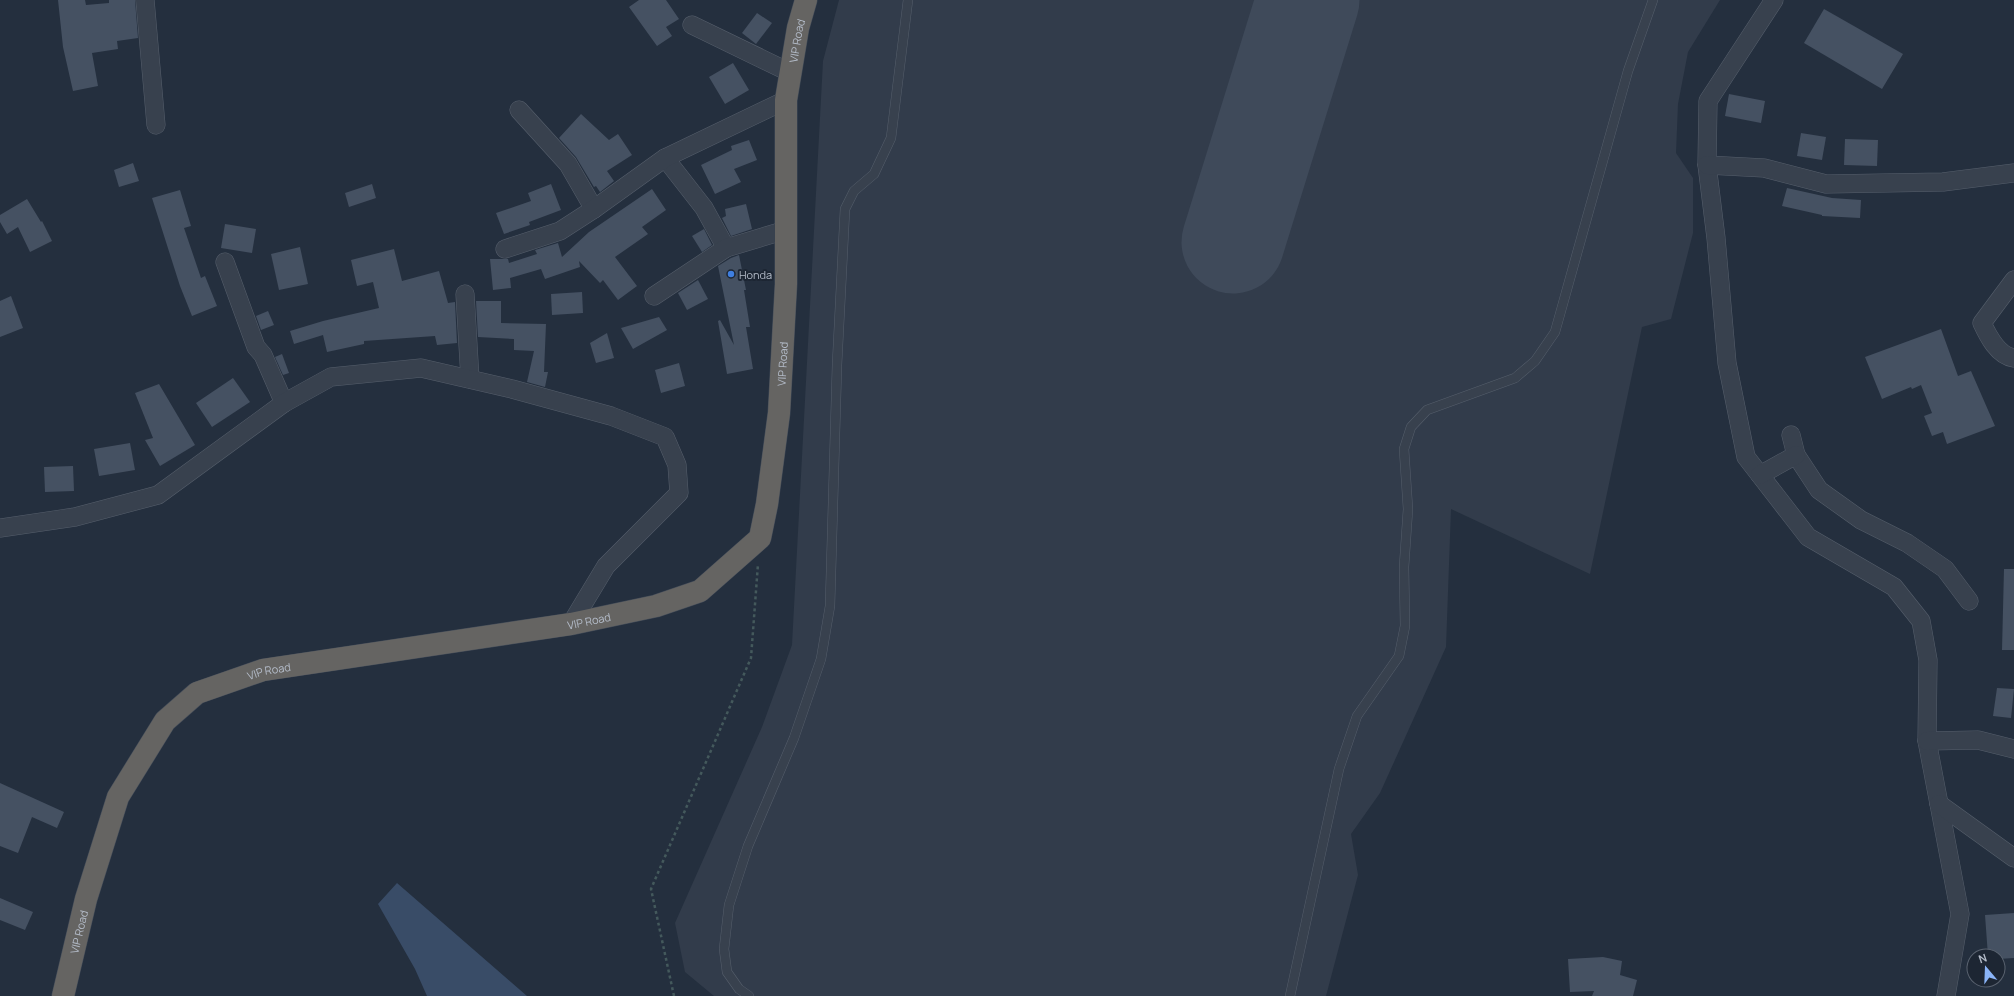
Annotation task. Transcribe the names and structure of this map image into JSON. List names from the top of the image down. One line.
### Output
{"streets":{"highway":["VIP Road"]},"places":["Honda"],"north":"top"}
